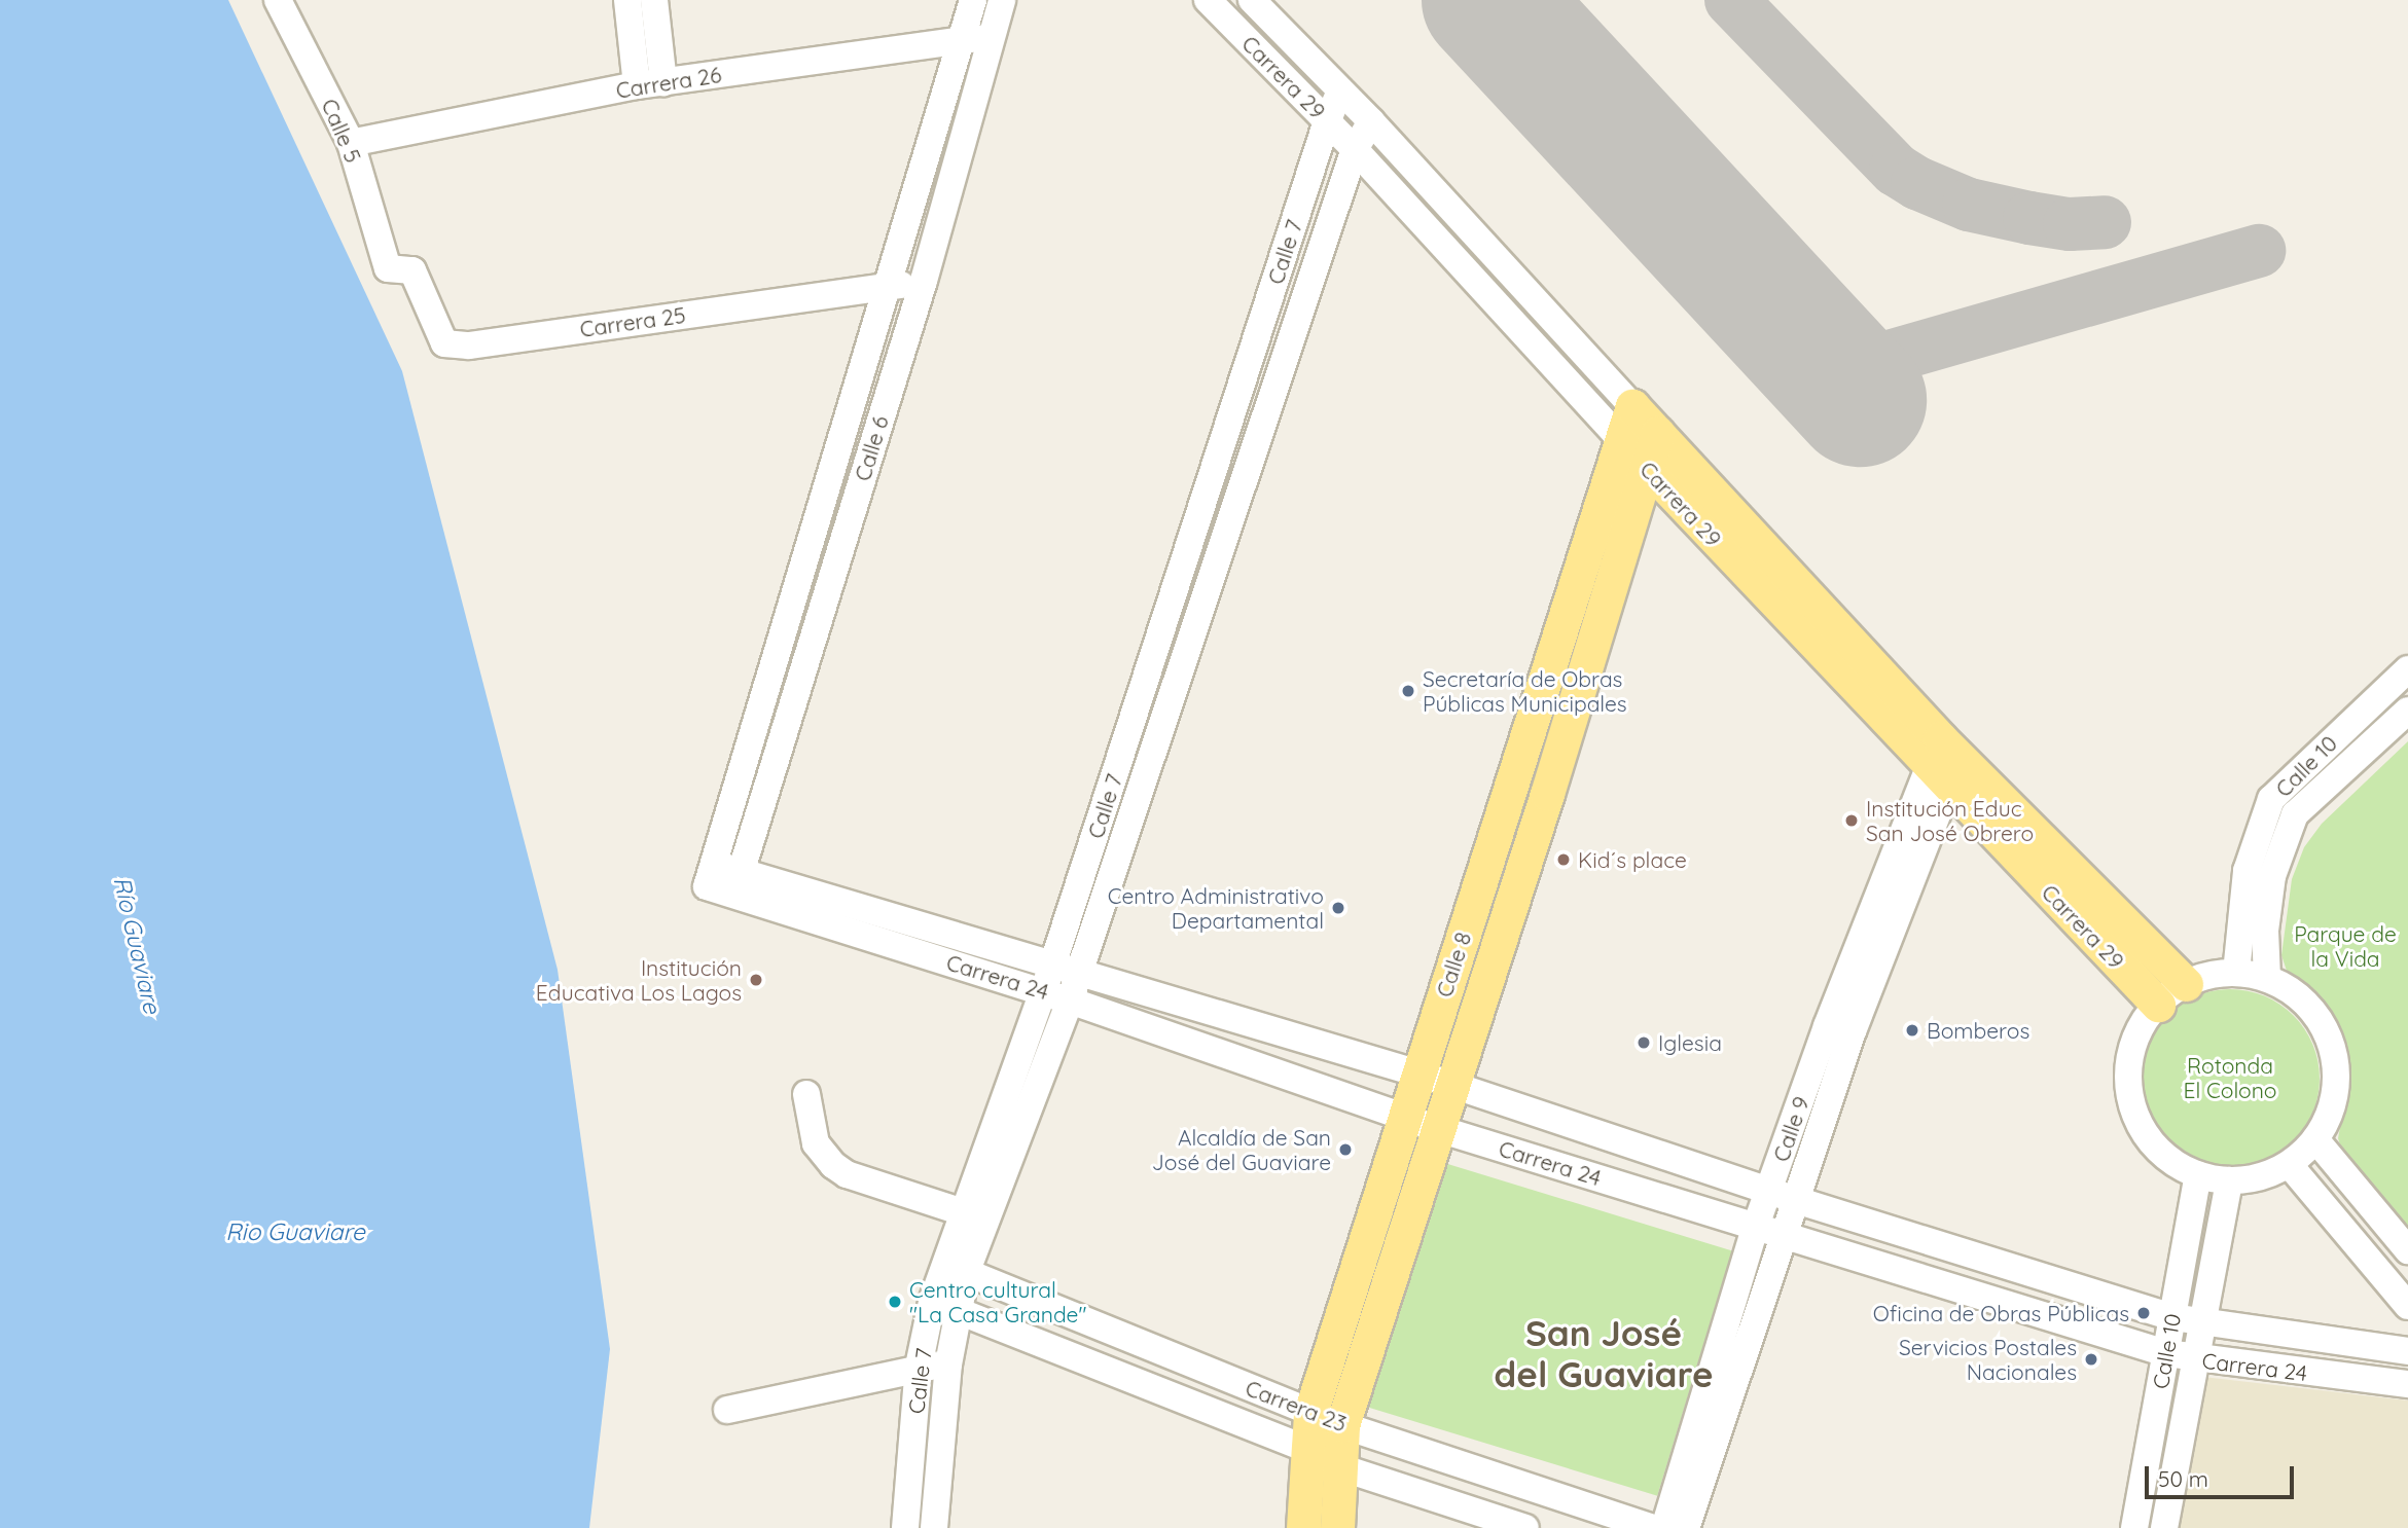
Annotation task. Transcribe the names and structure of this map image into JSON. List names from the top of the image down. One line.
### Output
{"streets":{"main road":["Carrera 29","Calle 8"],"street":["Carrera 26","Calle 5","Calle 7","Carrera 25","Calle 6","Calle 10","Carrera 24","Calle 9","Carrera 23"]},"crossings":[["Carrera 29","Calle 7"],["Carrera 29","Calle 10"],["Carrera 29","Calle 8"],["Carrera 29","Calle 9"],["Carrera 26","Calle 5"],["Carrera 26","Calle 6"],["Calle 5","Carrera 25"],["Calle 7","Carrera 24"],["Calle 7","Carrera 23"],["Carrera 25","Calle 6"],["Calle 6","Carrera 24"],["Calle 10","Carrera 24"],["Calle 8","Carrera 24"],["Calle 8","Carrera 23"],["Carrera 24","Calle 9"]],"districts":["San José del Guaviare"],"water":["Río Guaviare","Rio Guaviare"],"parks":["Parque de la Vida","Rotonda El Colono"],"places":["Secretaría de Obras Públicas Municipales","Institución Educ San José Obrero","Kid´s place","Centro Administrativo Departamental","Institución Educativa Los Lagos","Bomberos","Iglesia","Alcaldía de San José del Guaviare","Centro cultural \"La Casa Grande\"","Oficina de Obras Públicas","Servicios Postales Nacionales"],"scale_bar":"50 m"}
